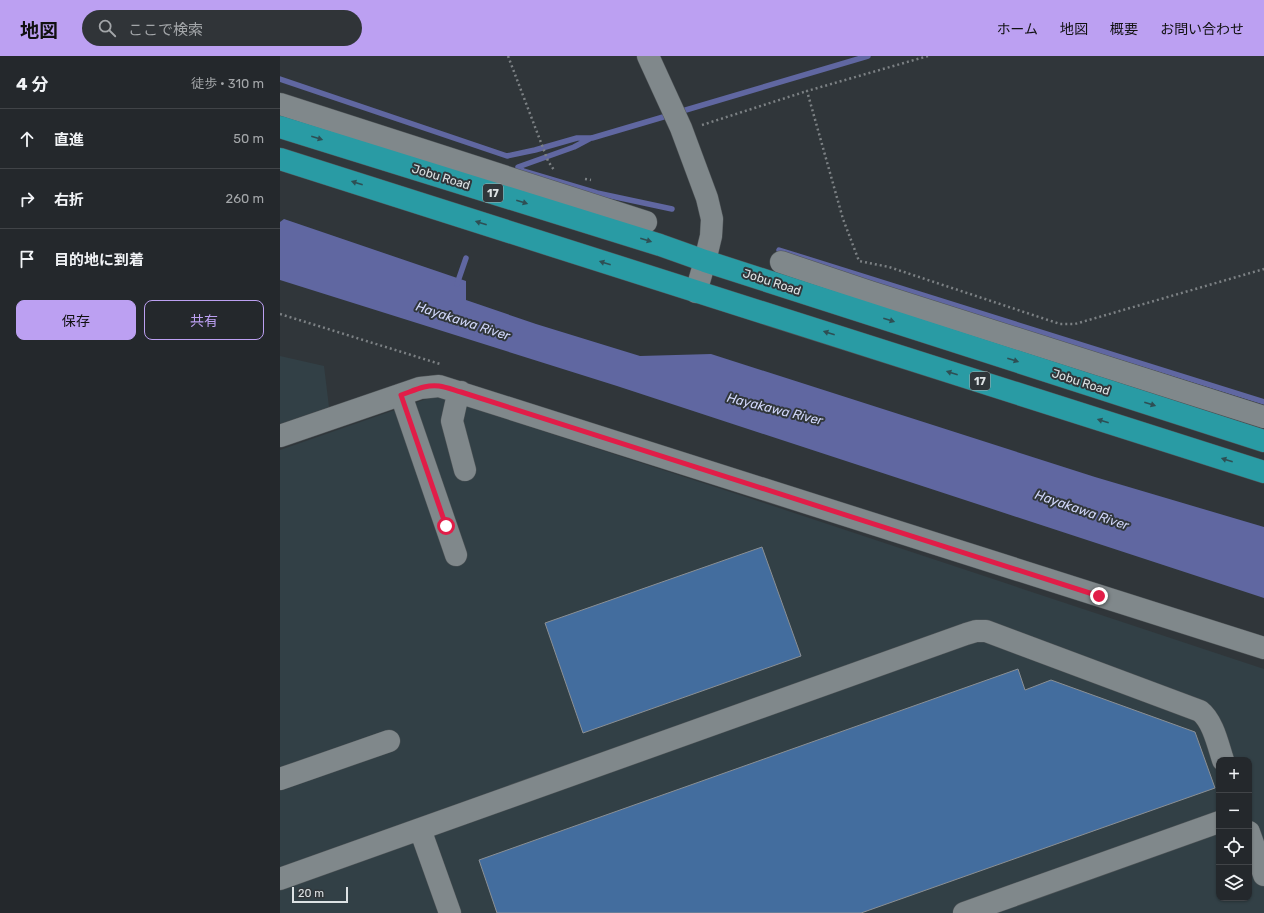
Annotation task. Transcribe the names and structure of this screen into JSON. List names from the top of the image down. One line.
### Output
{"streets":{"highway":["Jobu Road","17"]},"water":["Hayakawa River"],"scale_bar":"20 m","page":{"header":"地図","search":"ここで検索","nav":["ホーム","地図","概要","お問い合わせ"],"heading":["4 分","徒歩 · 310 m"],"list":[["直進","50 m"],["右折","260 m"],"目的地に到着"],"buttons":["保存","共有"],"map_buttons":["+","−"],"scale":"20 m"}}
